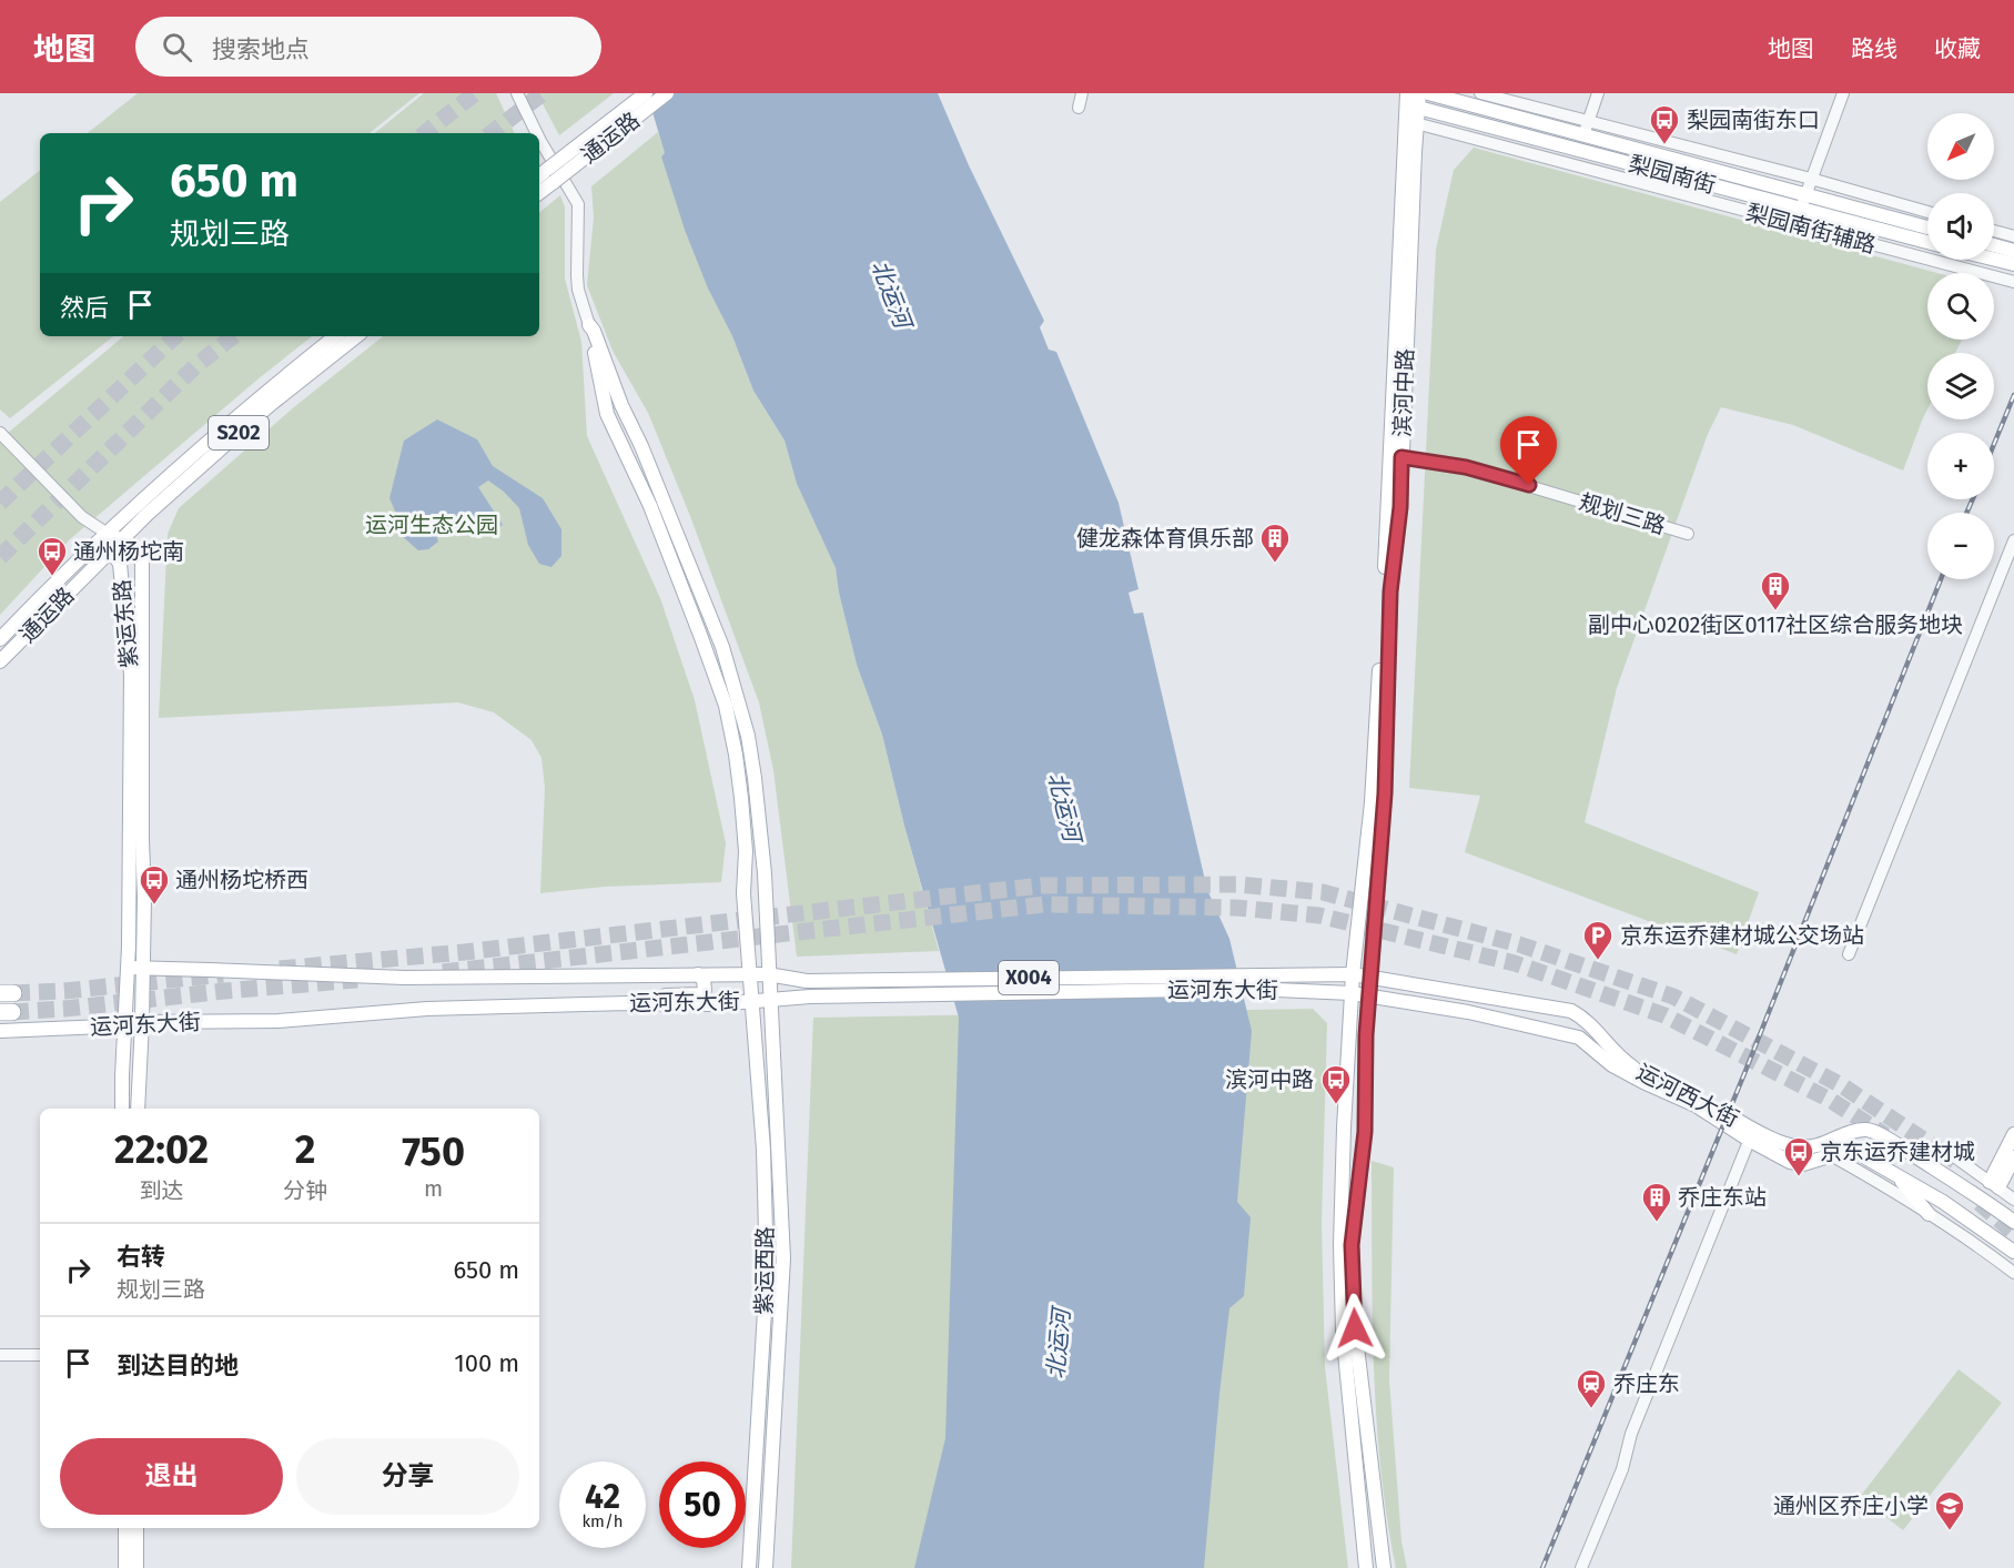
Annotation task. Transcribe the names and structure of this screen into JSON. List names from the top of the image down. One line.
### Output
{"streets":{"main road":["通运路","梨园南街","滨河中路","S202","紫运东路","X004","运河东大街","运河西大街","紫运西路"],"street":["梨园南街辅路","规划三路"]},"crossings":[["通运路","S202"],["通运路","紫运东路"],["梨园南街","滨河中路"],["梨园南街辅路","滨河中路"],["滨河中路","规划三路"],["滨河中路","运河东大街"],["滨河中路","运河西大街"],["S202","紫运东路"],["紫运东路","运河东大街"],["运河东大街","运河西大街"],["运河东大街","紫运西路"]],"water":["北运河"],"parks":["运河生态公园"],"places":{"bus stop":["梨园南街东口","通州杨坨南","通州杨坨桥西","滨河中路","京东运乔建材城"],"building":["健龙森体育俱乐部","副中心0202街区0117社区综合服务地块","乔庄东站"],"parking":["京东运乔建材城公交场站"],"station":["乔庄东"],"school or university":["通州区乔庄小学"]},"north":"bottom left","page":{"header":"地图","search":"搜索地点","nav":["地图","路线","收藏"],"map_buttons":["+","−"],"turn":["650 m","规划三路"],"then":"然后","eta":["22:02","到达","2","分钟","750","m"],"list":[{"name":"右转","note":"规划三路","value":"650 m"},{"name":"到达目的地","value":"100 m"}],"buttons":["退出","分享"],"speed":"42 km/h","limit":"50"}}
